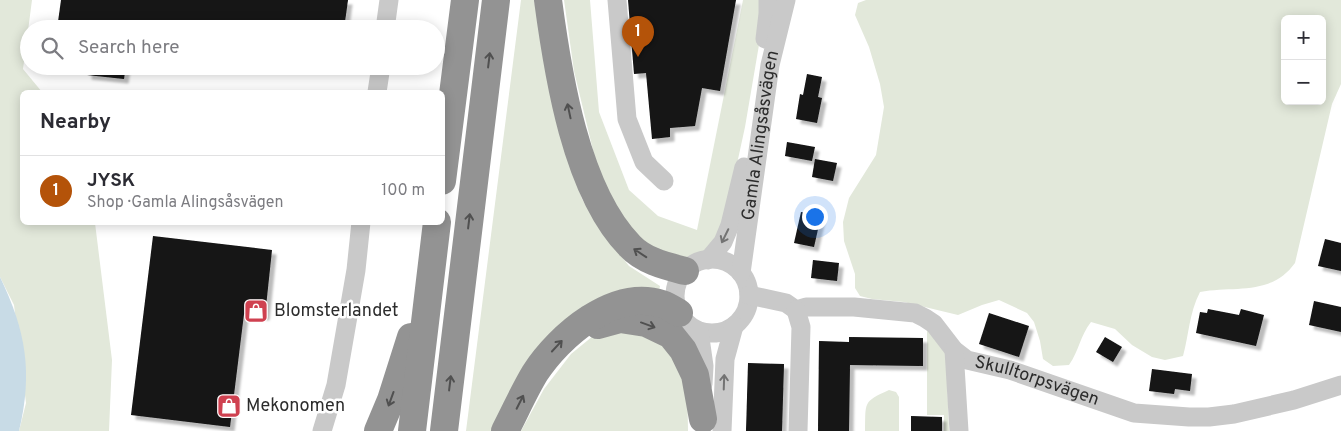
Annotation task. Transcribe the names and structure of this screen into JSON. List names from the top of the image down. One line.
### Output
{"streets":{"street":["Gamla Alingsåsvägen","Skulltorpsvägen"]},"places":{"shop":["Blomsterlandet","Mekonomen"]},"page":{"map_buttons":["+","−"],"pins":"1","search":"Search here","heading":"Nearby","list":[{"mark":"1","name":"JYSK","note":"Shop · Gamla Alingsåsvägen","value":"100 m"}]}}
